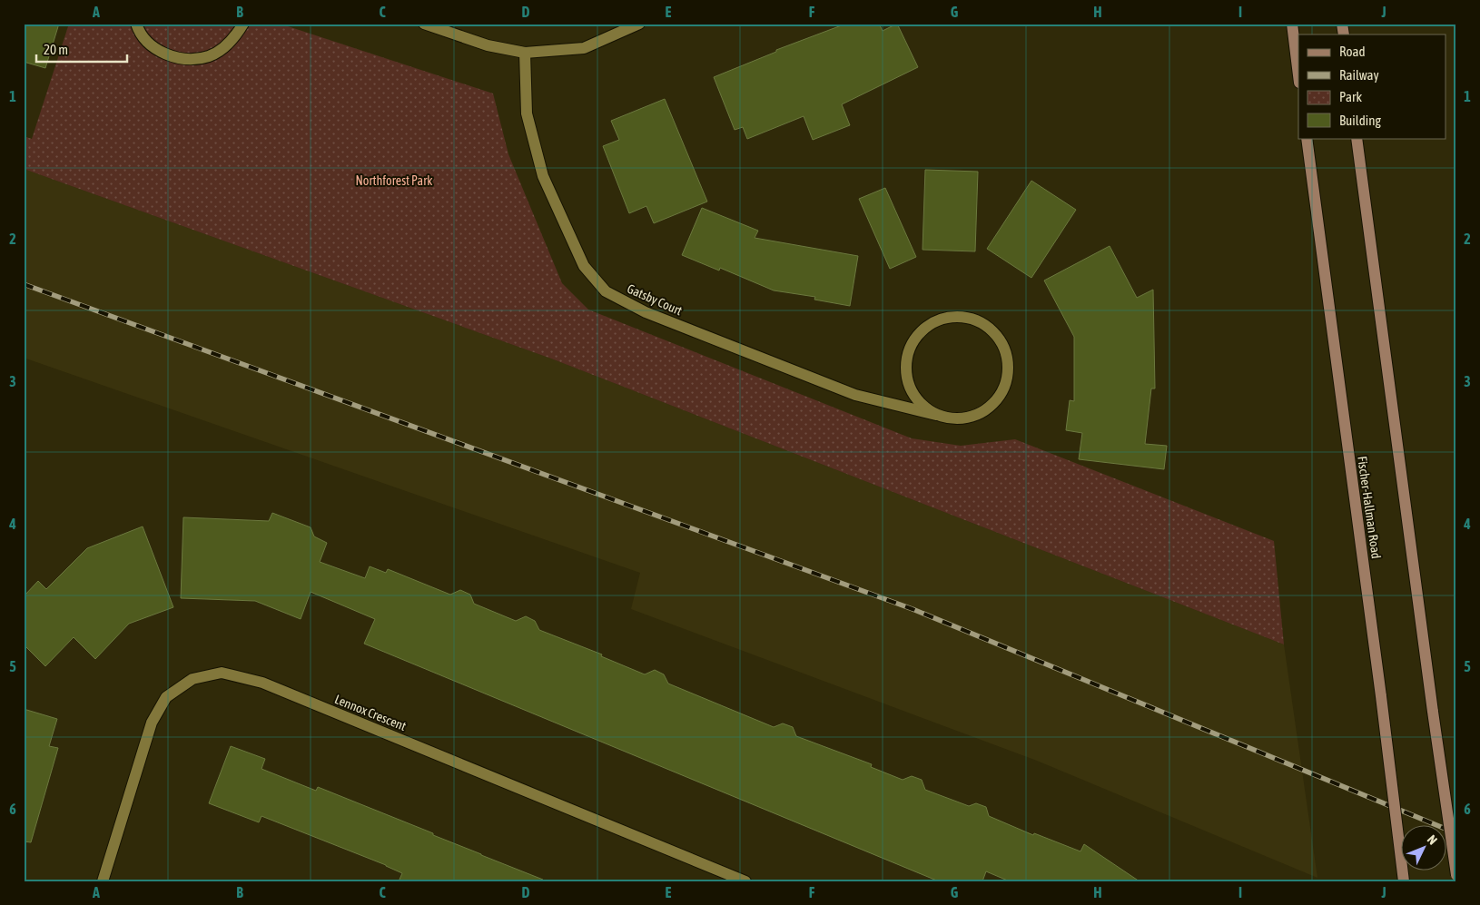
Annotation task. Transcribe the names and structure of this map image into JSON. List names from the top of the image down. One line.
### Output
{"streets":{"main road":["Fischer-Hallman Road"],"street":["Gatsby Court","Lennox Crescent"]},"parks":["Northforest Park"],"legend":["Road","Railway","Park","Building"],"scale_bar":"20 m","north":"top right","grid":{"columns":["A","B","C","D","E","F","G","H","I","J"],"rows":["1","2","3","4","5","6"]}}
